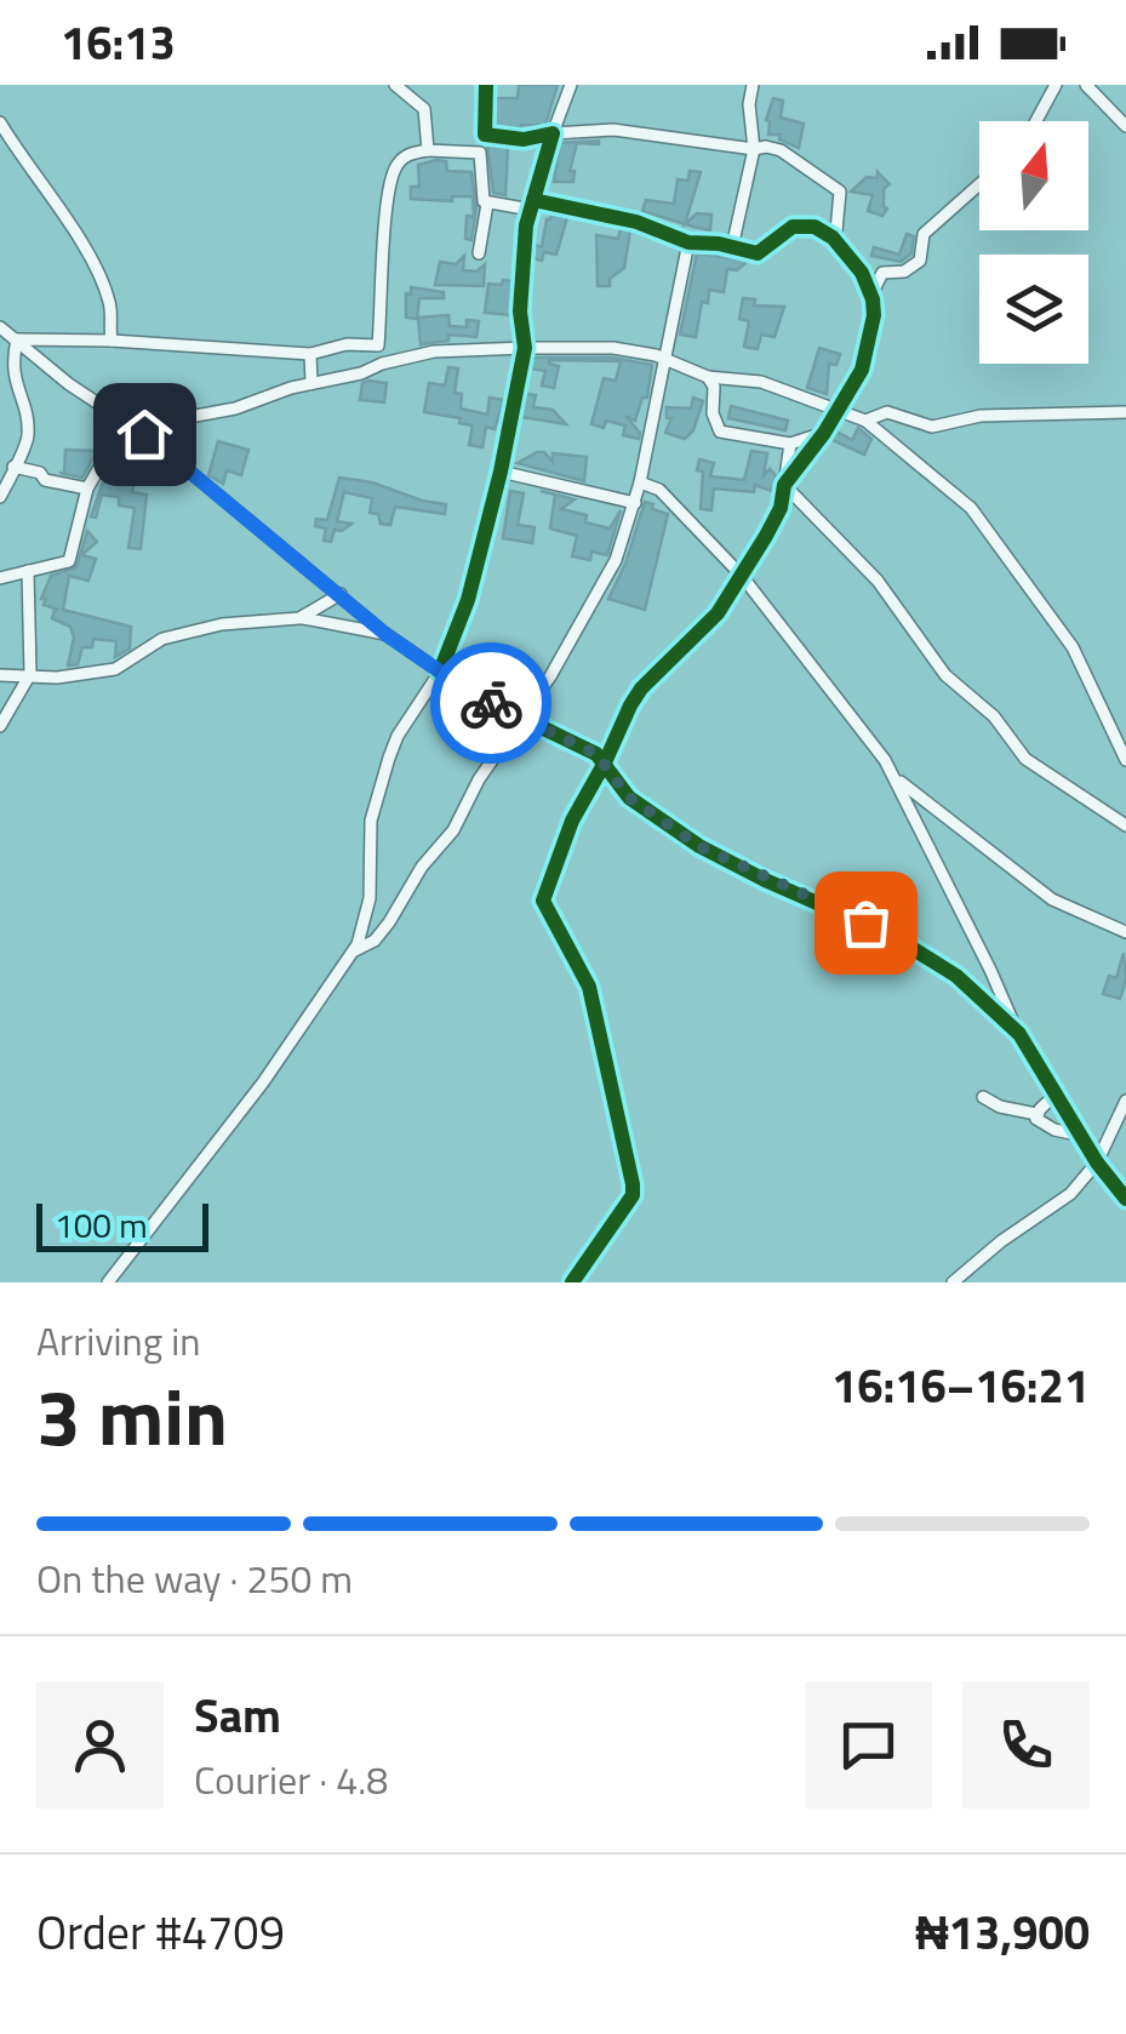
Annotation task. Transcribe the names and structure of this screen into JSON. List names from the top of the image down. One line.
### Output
{"scale_bar":"100 m","north":"top","page":{"status":"16:13","scale":"100 m","heading":["3 min","Arriving in","16:16–16:21"],"panel":["Sam","Courier · 4.8","Order #4709","₦13,900"],"bar":"On the way · 250 m"}}
